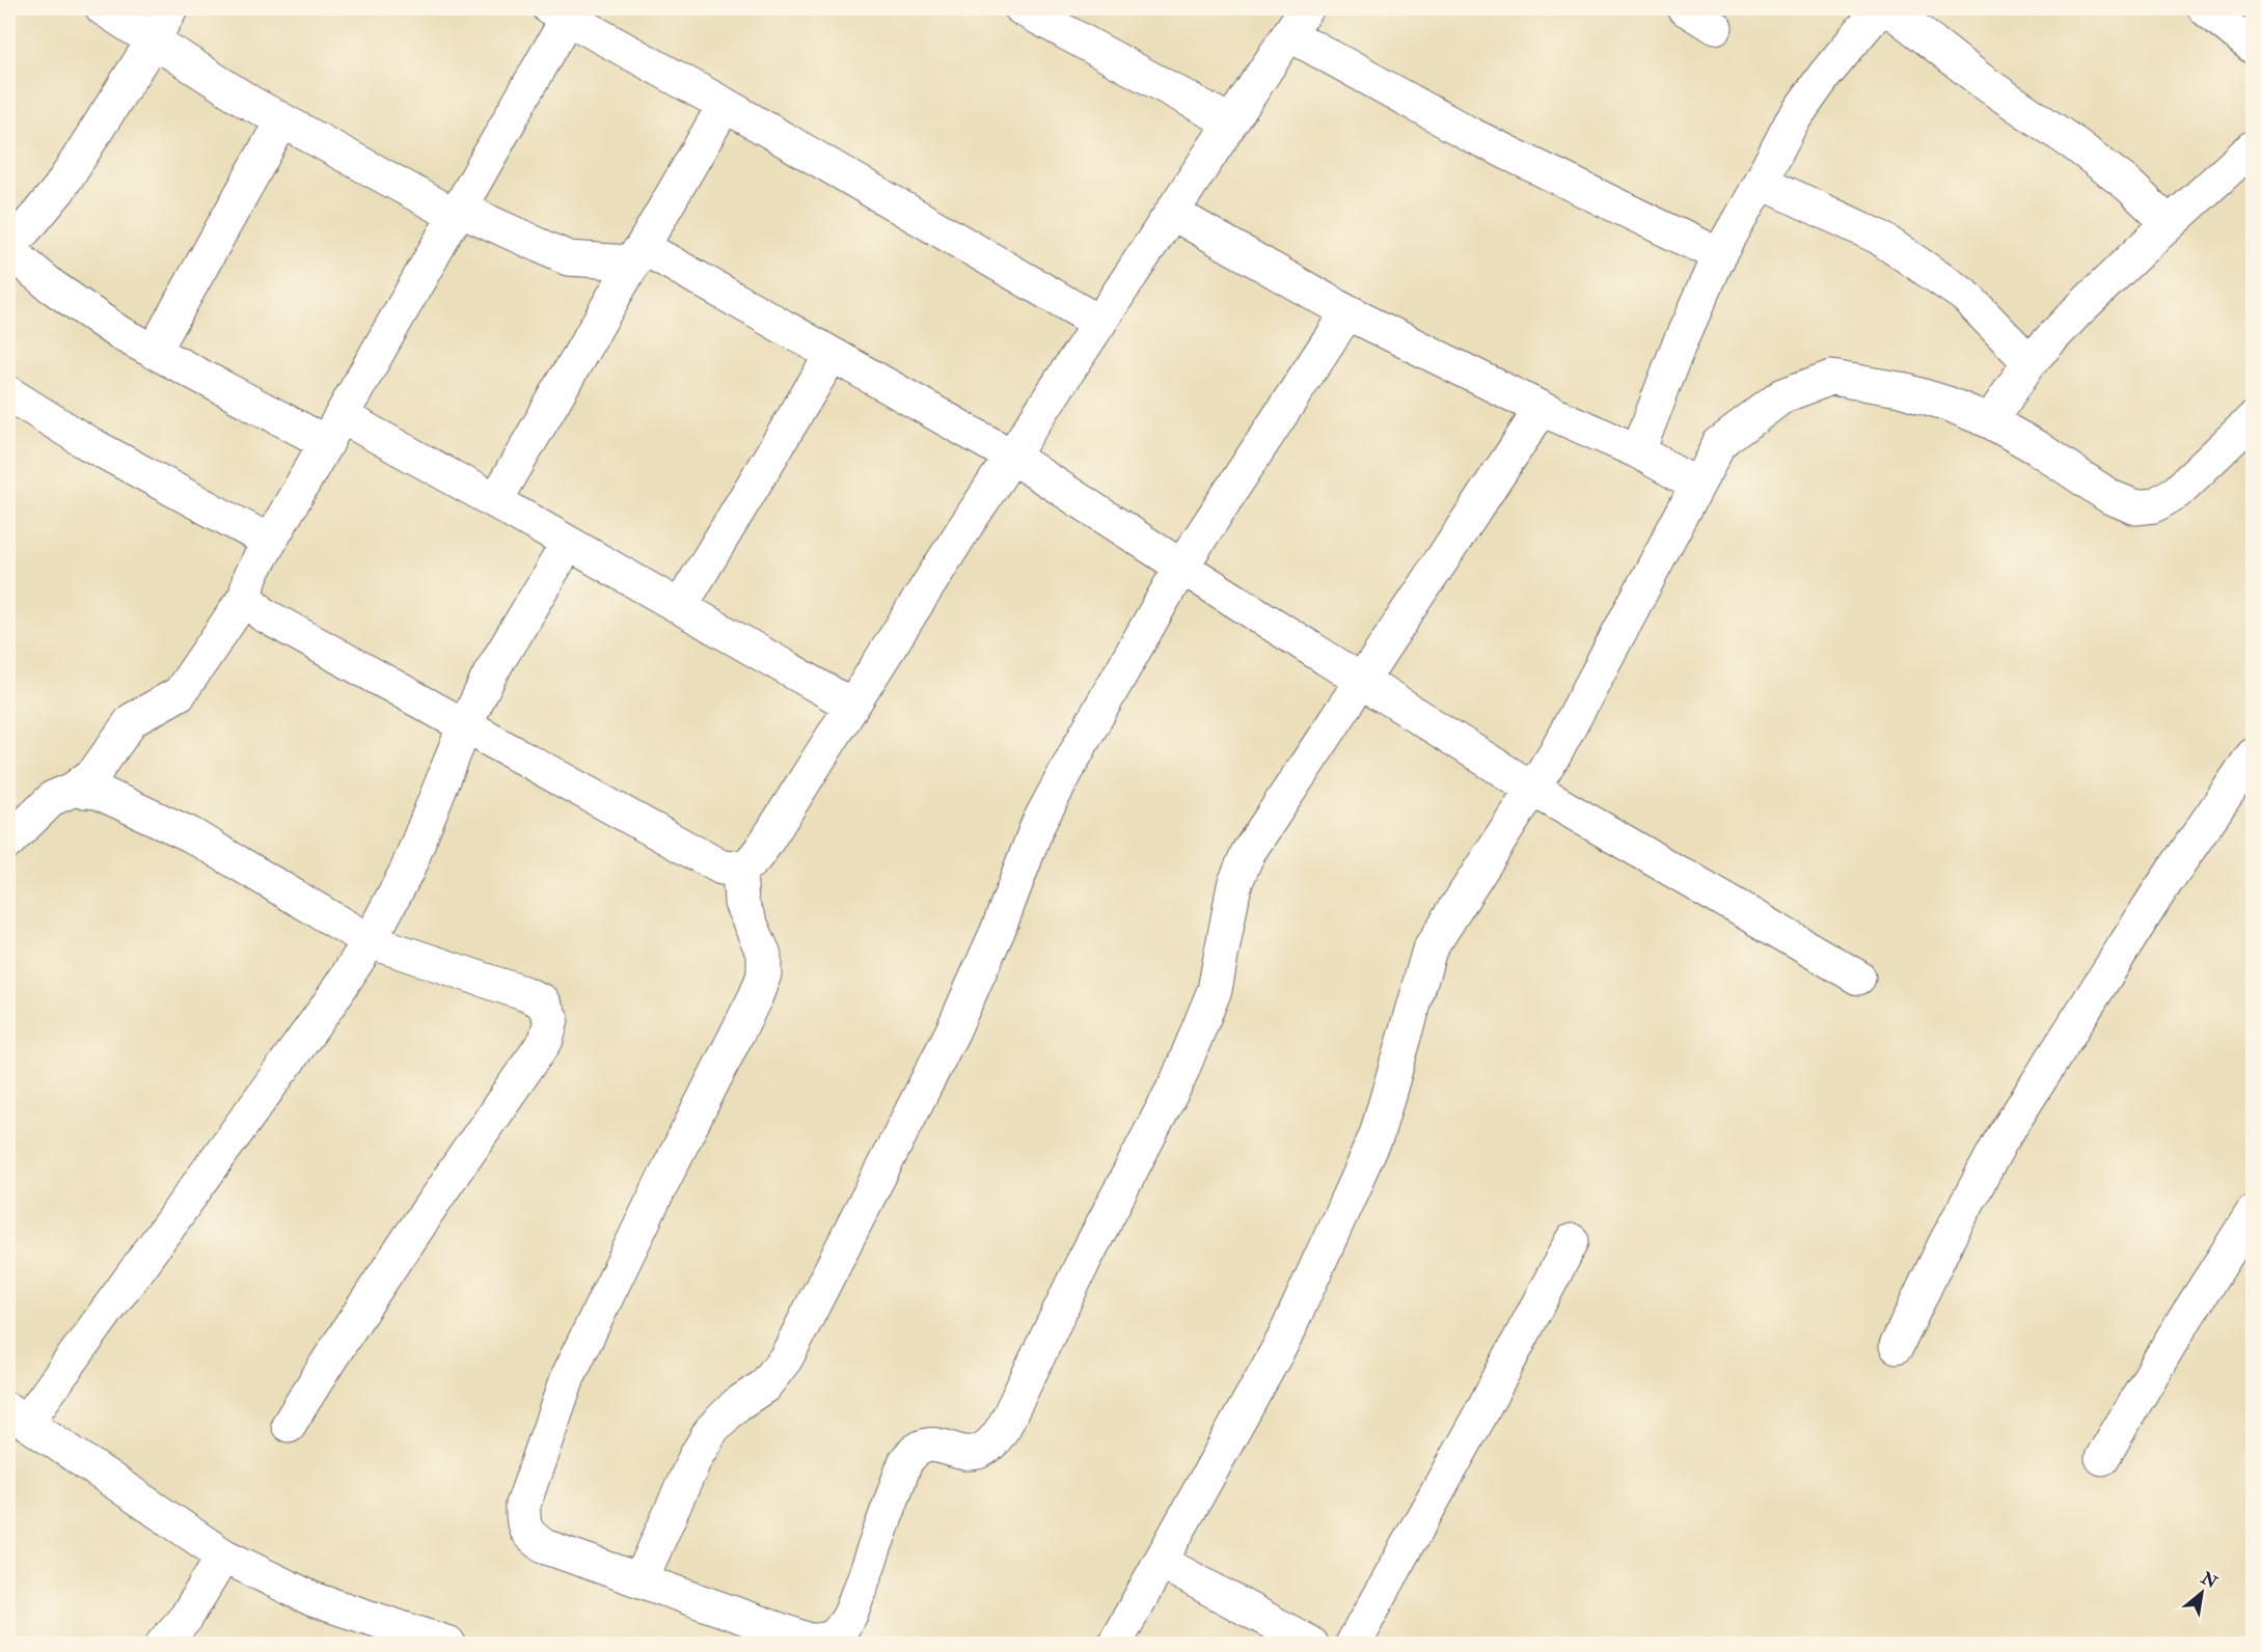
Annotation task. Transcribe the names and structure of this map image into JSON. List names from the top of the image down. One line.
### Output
{"north":"top right"}
